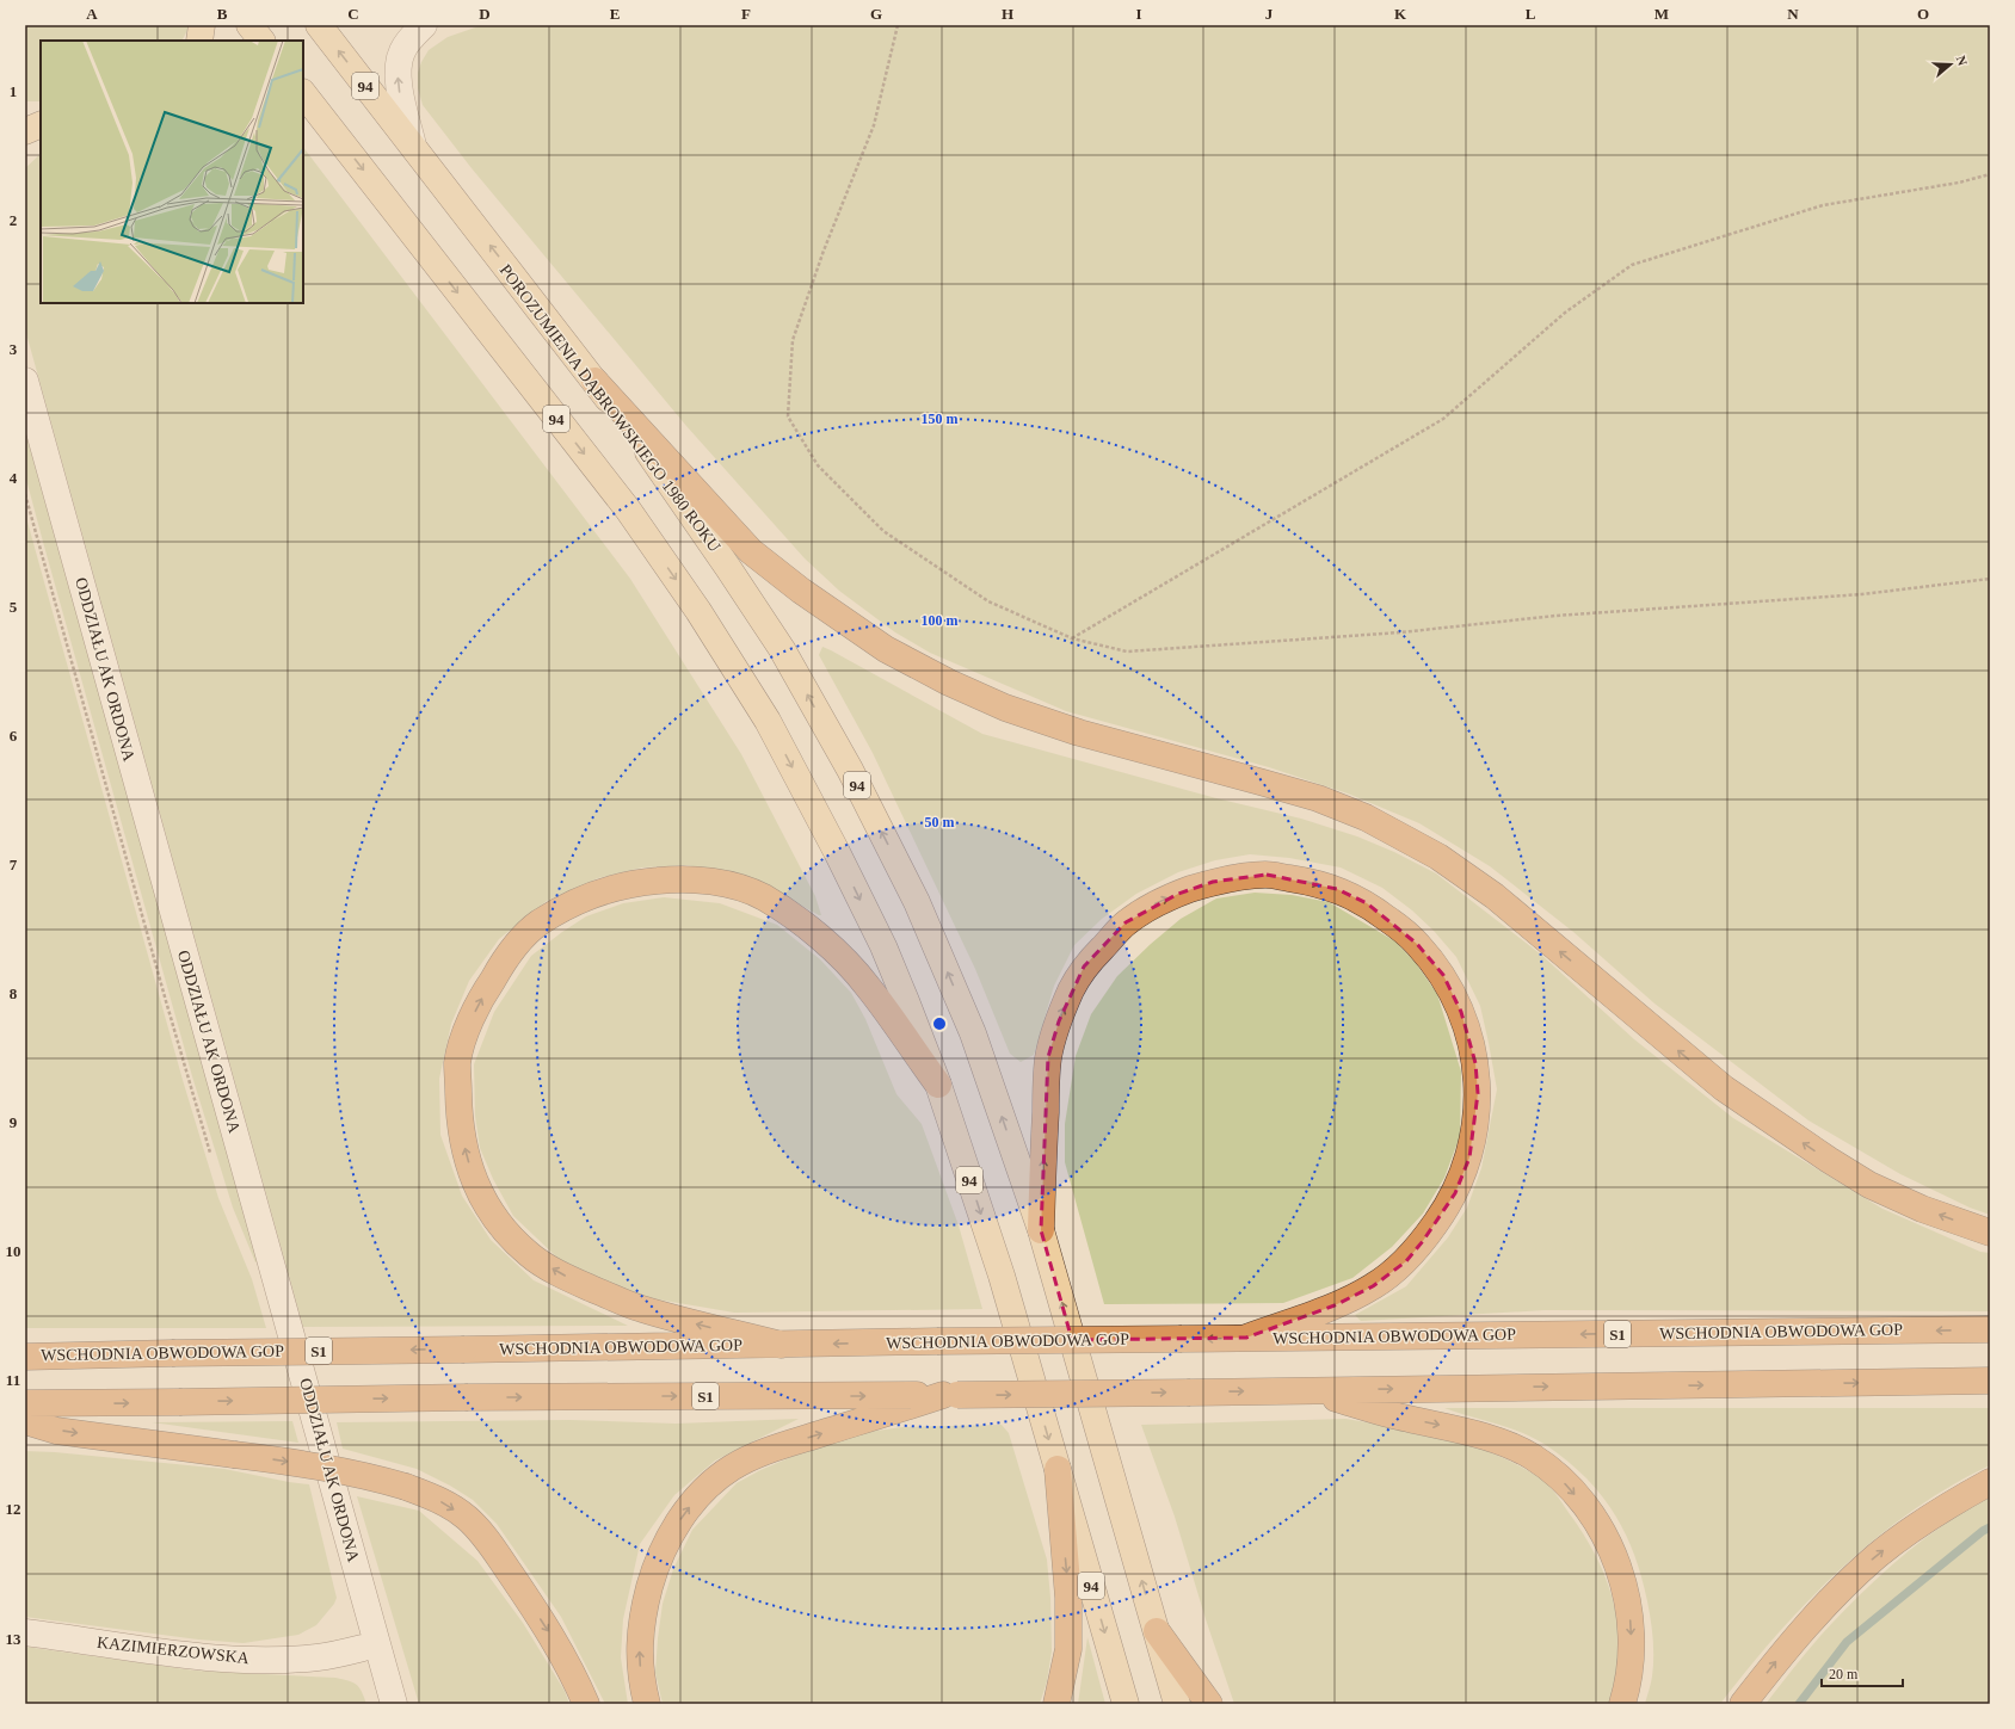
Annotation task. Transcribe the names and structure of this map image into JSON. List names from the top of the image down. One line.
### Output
{"streets":{"highway":["WSCHODNIA OBWODOWA GOP","S1"],"main road":["94","POROZUMIENIA DĄBROWSKIEGO 1980 ROKU"],"street":["ODDZIAŁU AK ORDONA","KAZIMIERZOWSKA"]},"crossings":[["ODDZIAŁU AK ORDONA","KAZIMIERZOWSKA"]],"scale_bar":"20 m","north":"right","grid":{"columns":["A","B","C","D","E","F","G","H","I","J","K","L","M","N","O"],"rows":["1","2","3","4","5","6","7","8","9","10","11","12","13"]},"rings":["150 m","100 m","50 m"]}
